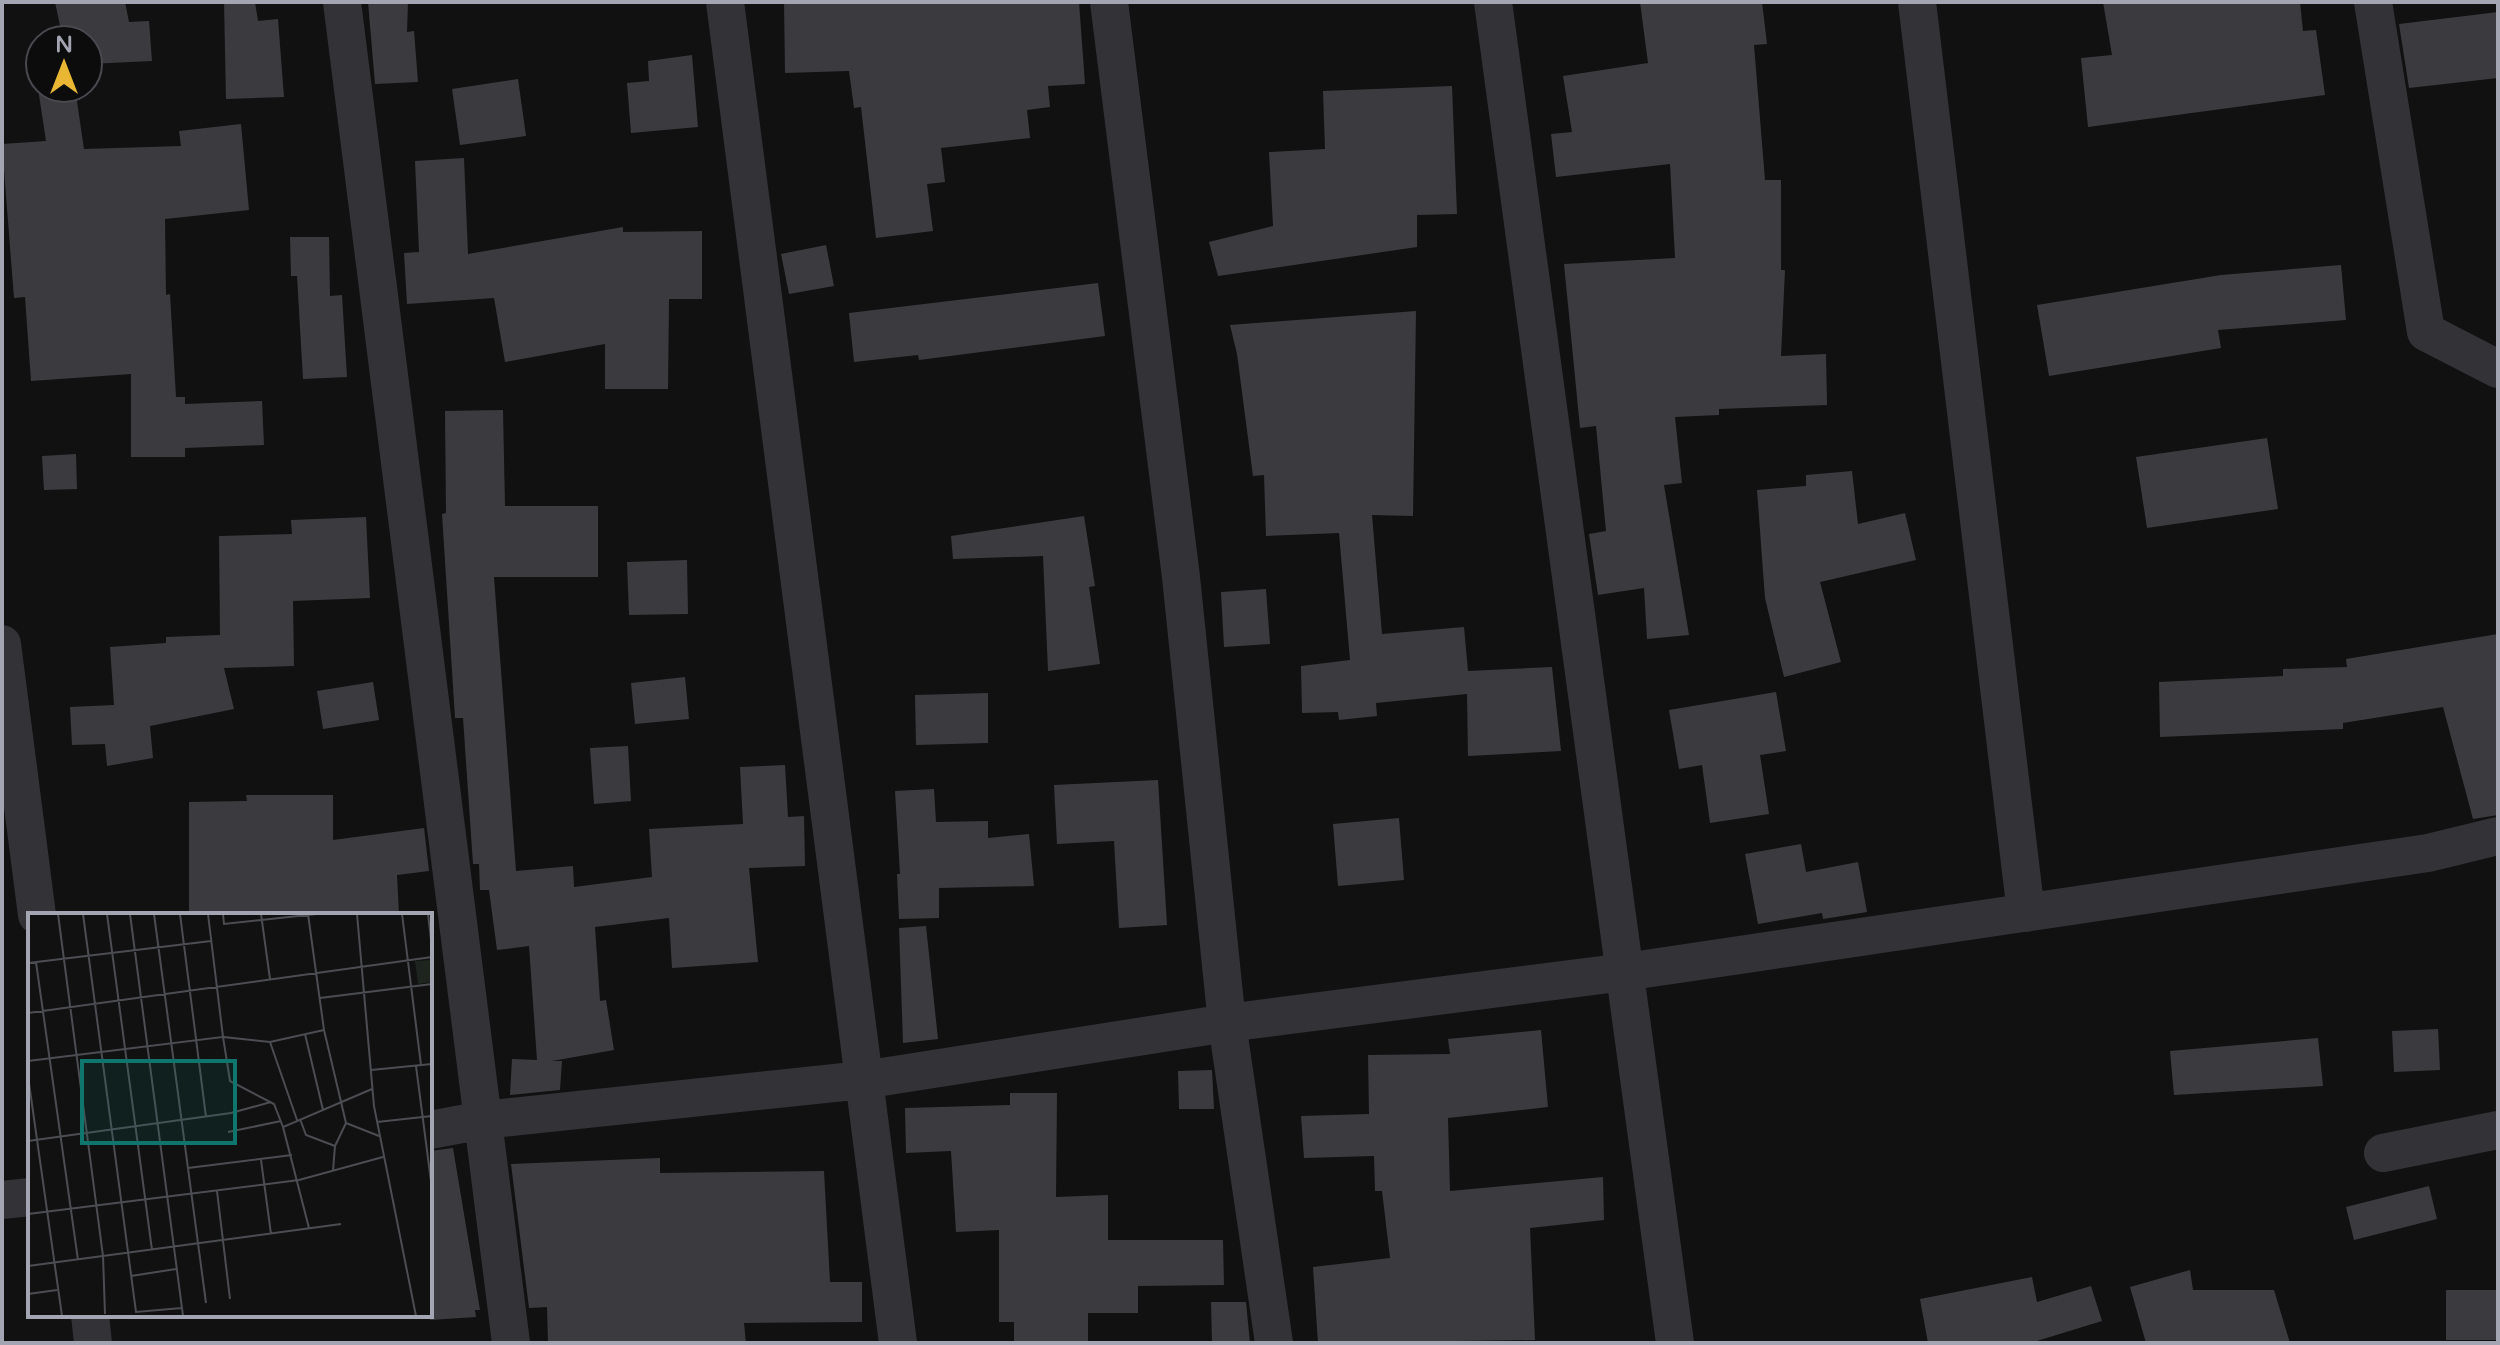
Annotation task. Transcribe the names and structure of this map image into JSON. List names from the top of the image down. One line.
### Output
{"north":"top"}
